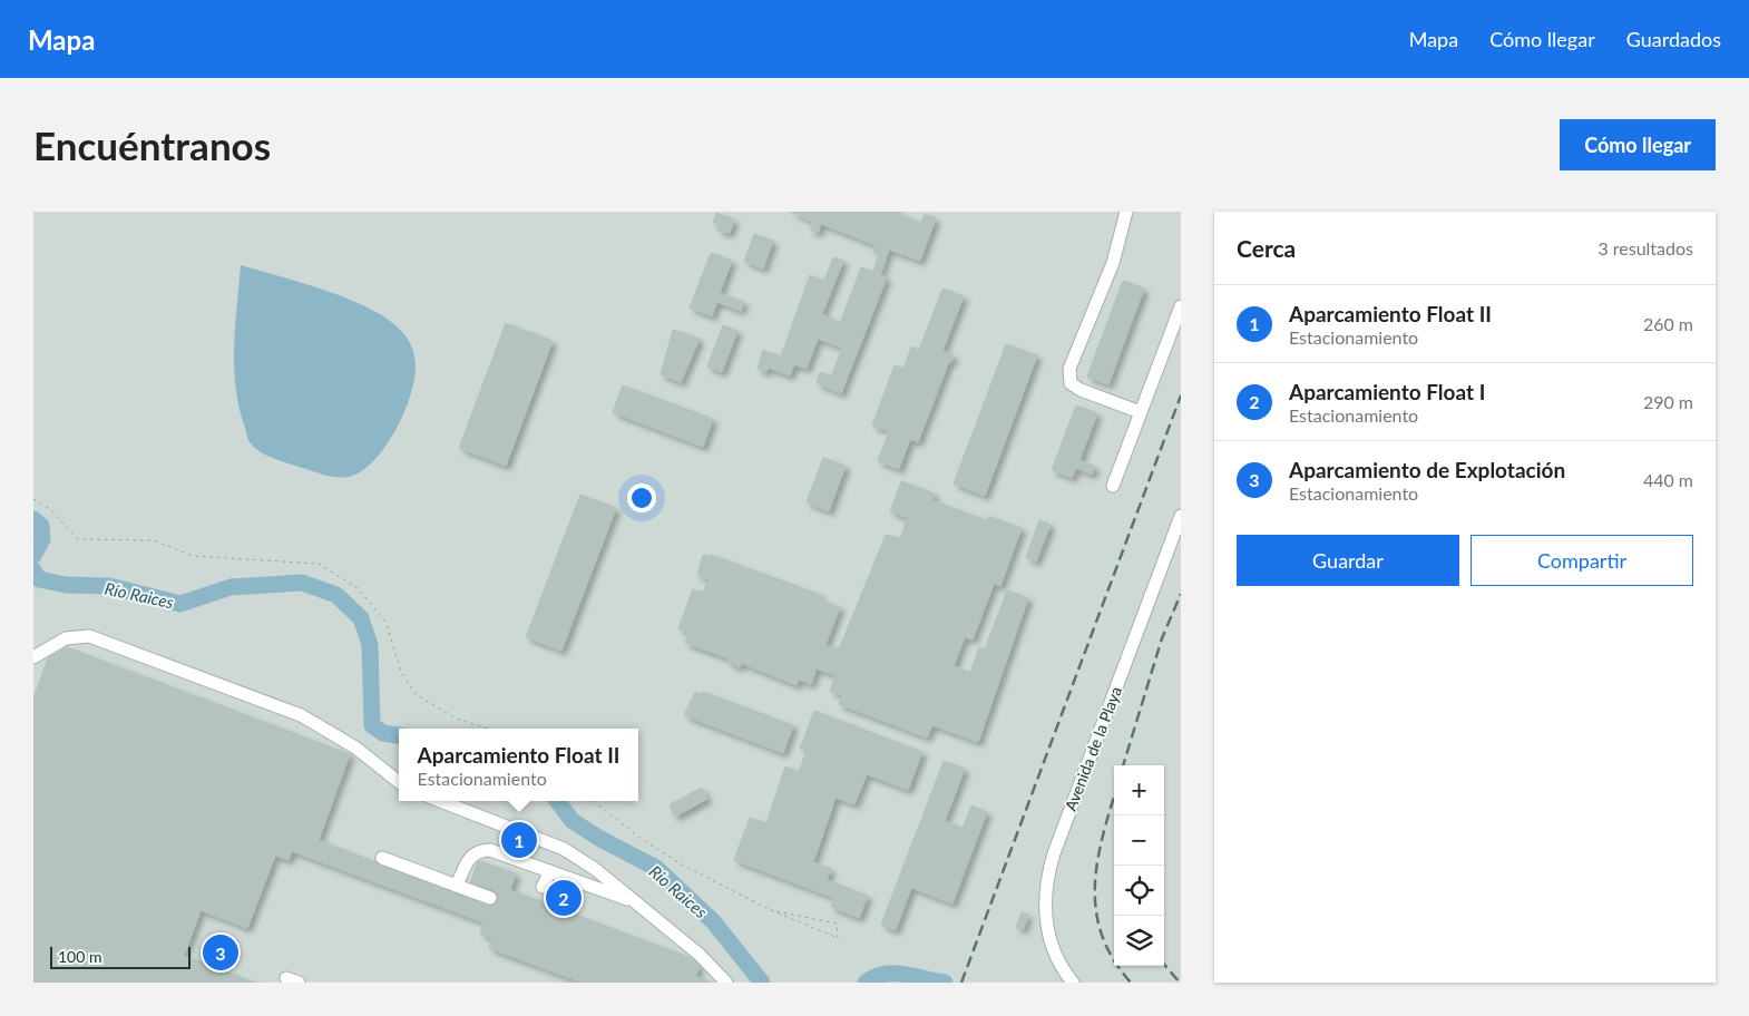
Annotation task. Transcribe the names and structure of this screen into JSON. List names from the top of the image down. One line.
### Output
{"streets":{"street":["Avenida de la Playa"]},"water":["Río Raices"],"scale_bar":"100 m","page":{"header":"Mapa","nav":["Mapa","Cómo llegar","Guardados"],"buttons":["Cómo llegar",["Guardar","Compartir"]],"title":"Encuéntranos","heading":["Cerca","3 resultados"],"list":[{"mark":"1","name":"Aparcamiento Float II","note":"Estacionamiento","value":"260 m"},{"mark":"2","name":"Aparcamiento Float I","note":"Estacionamiento","value":"290 m"},{"mark":"3","name":"Aparcamiento de Explotación","note":"Estacionamiento","value":"440 m"}],"popup":["Aparcamiento Float II","Estacionamiento"],"map_buttons":["+","−"],"pins":["1","2","3"],"scale":"100 m"}}
